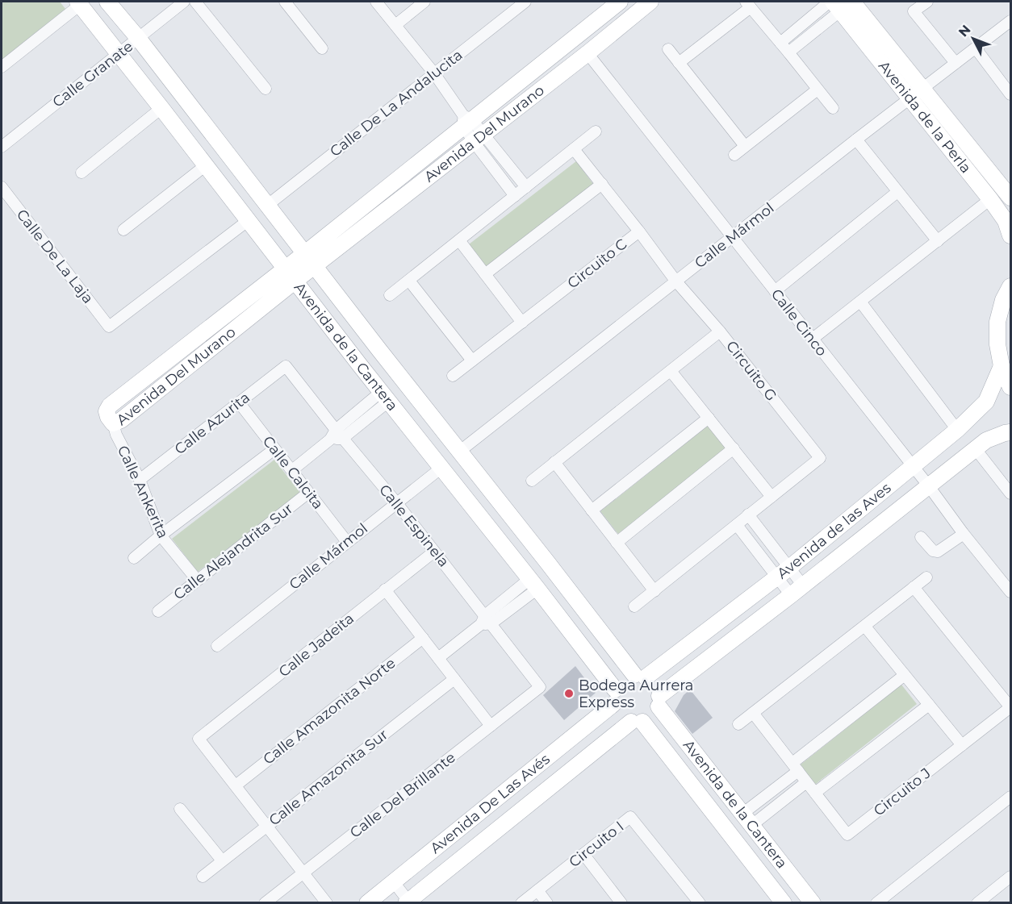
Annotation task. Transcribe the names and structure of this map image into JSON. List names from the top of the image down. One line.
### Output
{"streets":{"street":["Calle Granate","Calle De La Andalucita","Avenida de la Perla","Avenida Del Murano","Calle Mármol","Calle De La Laja","Circuito C","Calle Cinco","Avenida de la Cantera","Circuito G","Calle Azurita","Calle Calcita","Calle Ankerita","Calle Espinela","Avenida de las Aves","Calle Alejandrita Sur","Calle Jadeita","Calle Amazonita Norte","Calle Amazonita Sur","Circuito J","Calle Del Brillante","Avenida De Las Avés","Circuito I"]},"crossings":[["Calle Granate","Avenida de la Cantera"],["Calle De La Andalucita","Avenida de la Cantera"],["Avenida de la Perla","Calle Mármol"],["Avenida Del Murano","Calle Cinco"],["Avenida Del Murano","Avenida de la Cantera"],["Avenida Del Murano","Calle Ankerita"],["Calle Mármol","Calle Cinco"],["Calle Mármol","Avenida de la Cantera"],["Calle Mármol","Calle Calcita"],["Calle Mármol","Calle Espinela"],["Calle De La Laja","Avenida de la Cantera"],["Calle Cinco","Avenida de las Aves"],["Avenida de la Cantera","Avenida de las Aves"],["Avenida de la Cantera","Avenida De Las Avés"],["Calle Azurita","Calle Calcita"],["Calle Azurita","Calle Ankerita"],["Calle Azurita","Calle Espinela"],["Calle Calcita","Calle Alejandrita Sur"],["Calle Ankerita","Calle Alejandrita Sur"],["Calle Espinela","Calle Jadeita"],["Calle Espinela","Calle Del Brillante"],["Avenida de las Aves","Avenida De Las Avés"],["Calle Jadeita","Calle Amazonita Norte"]],"places":["Bodega Aurrera Express"],"north":"top left"}
